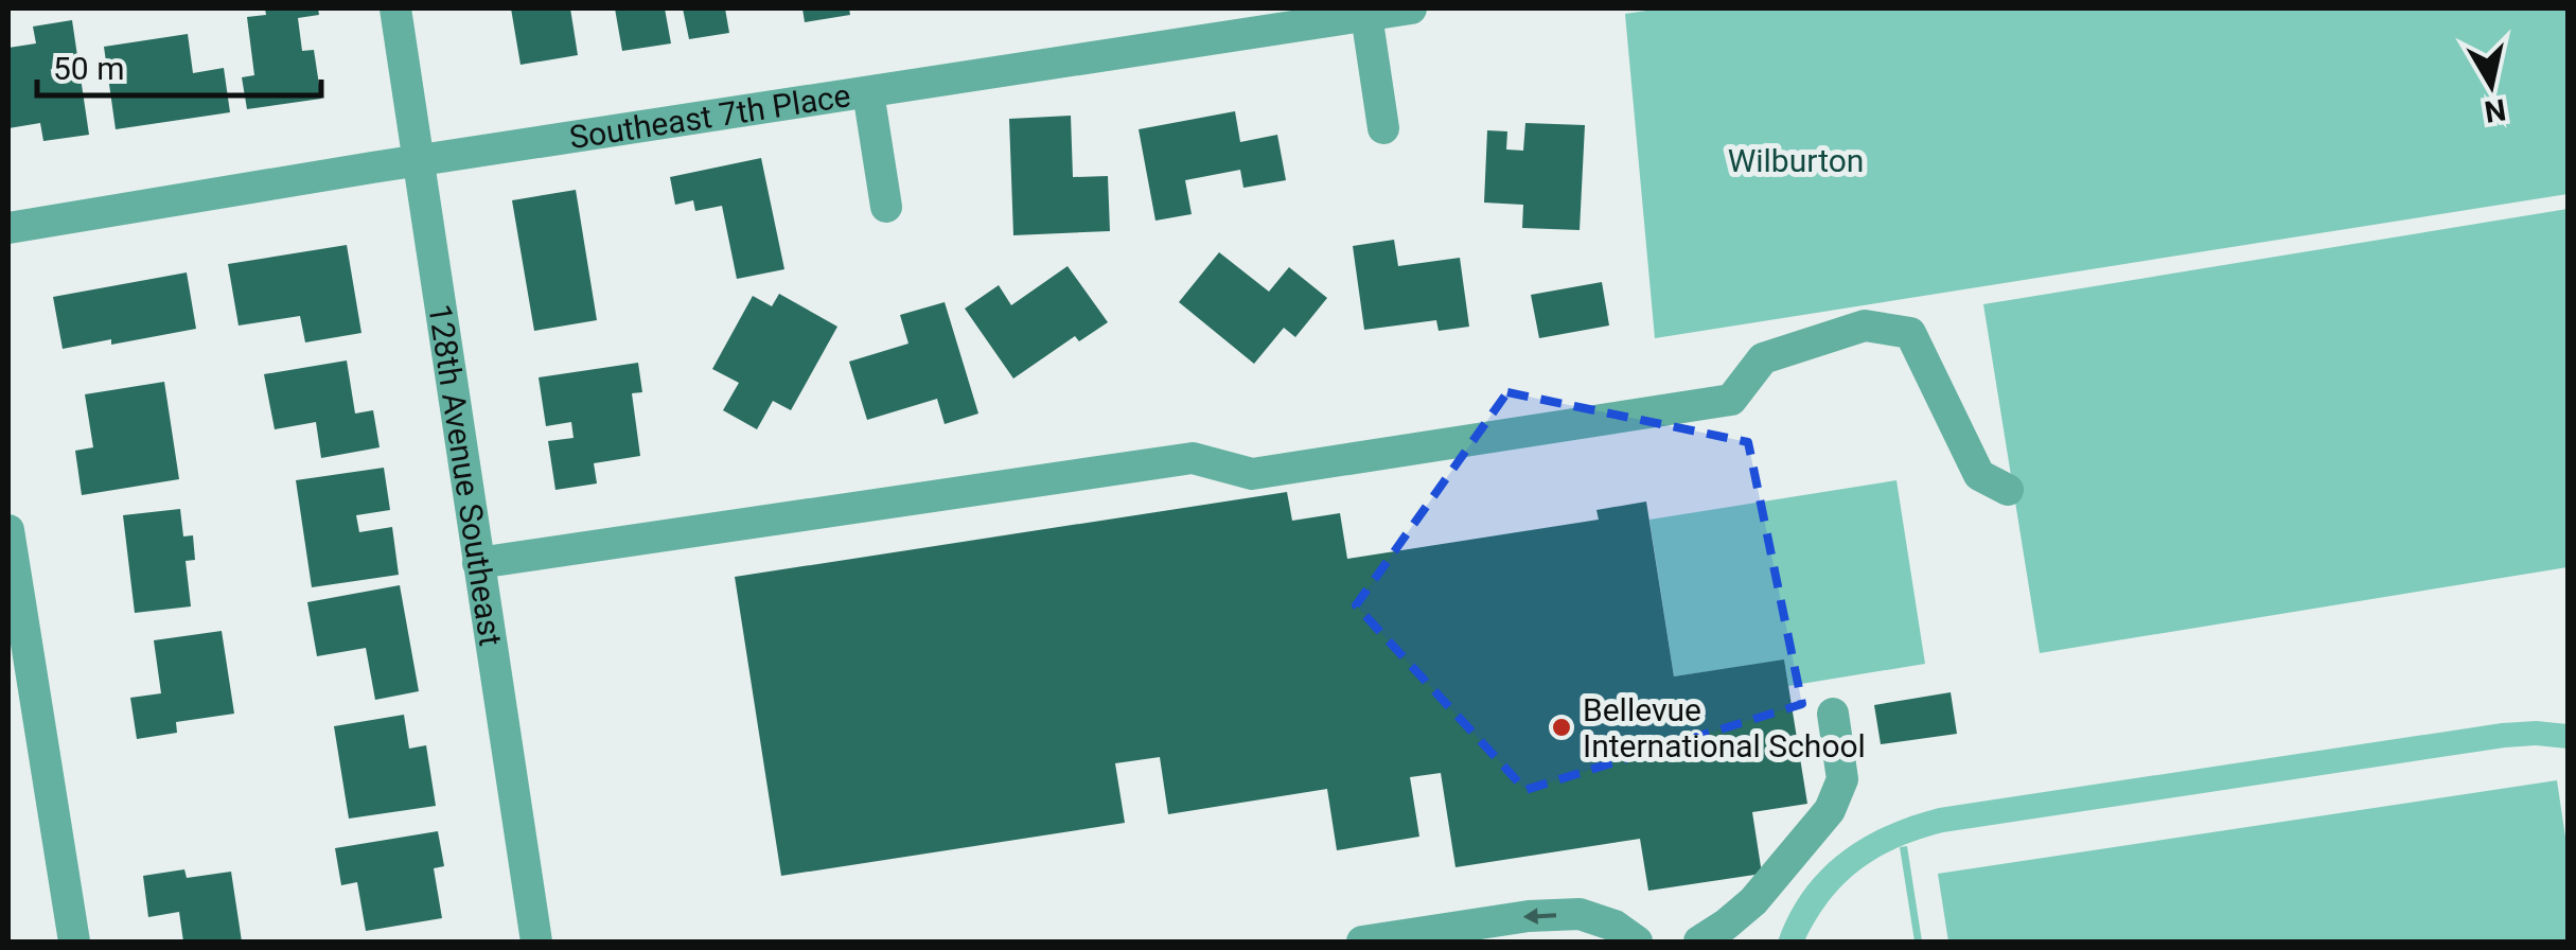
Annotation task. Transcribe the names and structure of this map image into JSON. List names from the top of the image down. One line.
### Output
{"streets":{"street":["Southeast 7th Place","128th Avenue Southeast"]},"crossings":[["Southeast 7th Place","128th Avenue Southeast"]],"parks":["Wilburton"],"places":["Bellevue International School"],"scale_bar":"50 m","north":"bottom"}
